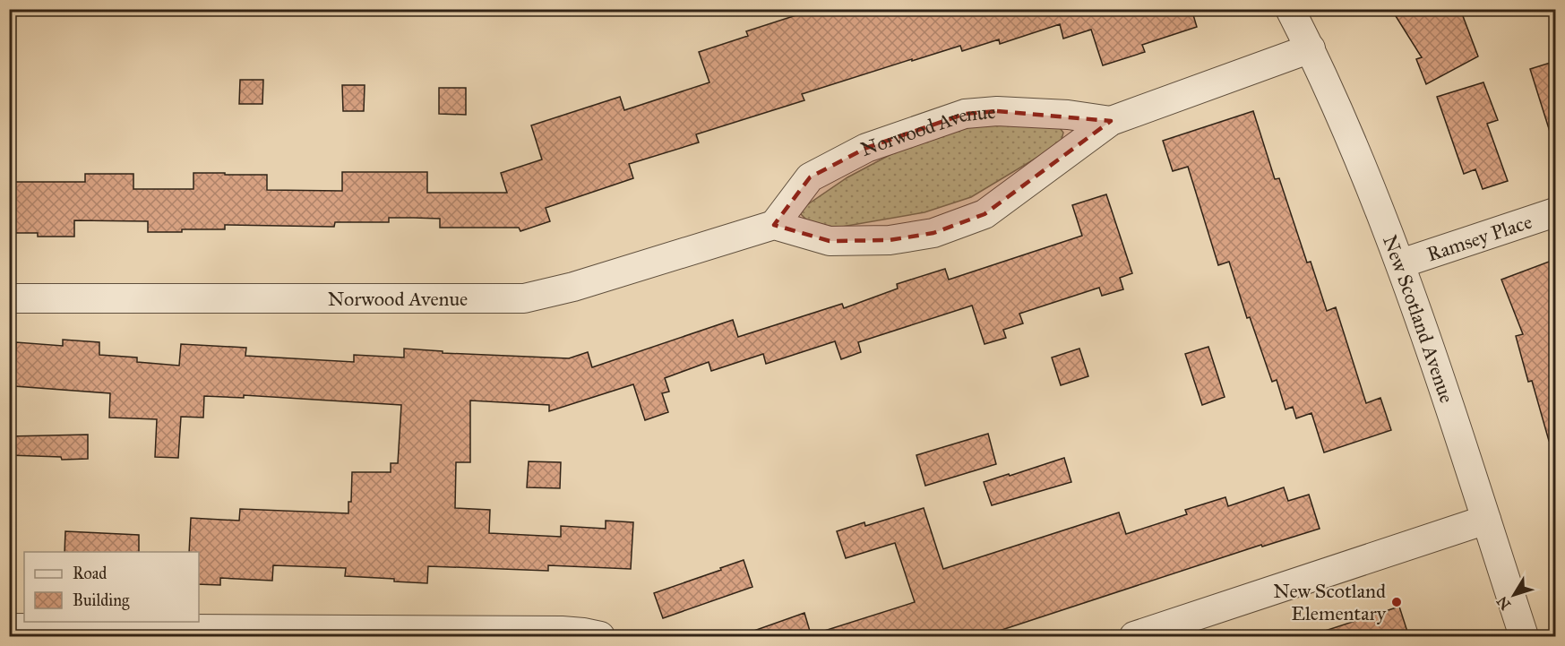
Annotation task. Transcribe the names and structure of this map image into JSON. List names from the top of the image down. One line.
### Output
{"streets":{"street":["Norwood Avenue","Ramsey Place","New Scotland Avenue"]},"crossings":[["Norwood Avenue","New Scotland Avenue"],["Ramsey Place","New Scotland Avenue"]],"places":["New Scotland Elementary"],"legend":["Road","Building"],"north":"bottom left"}
